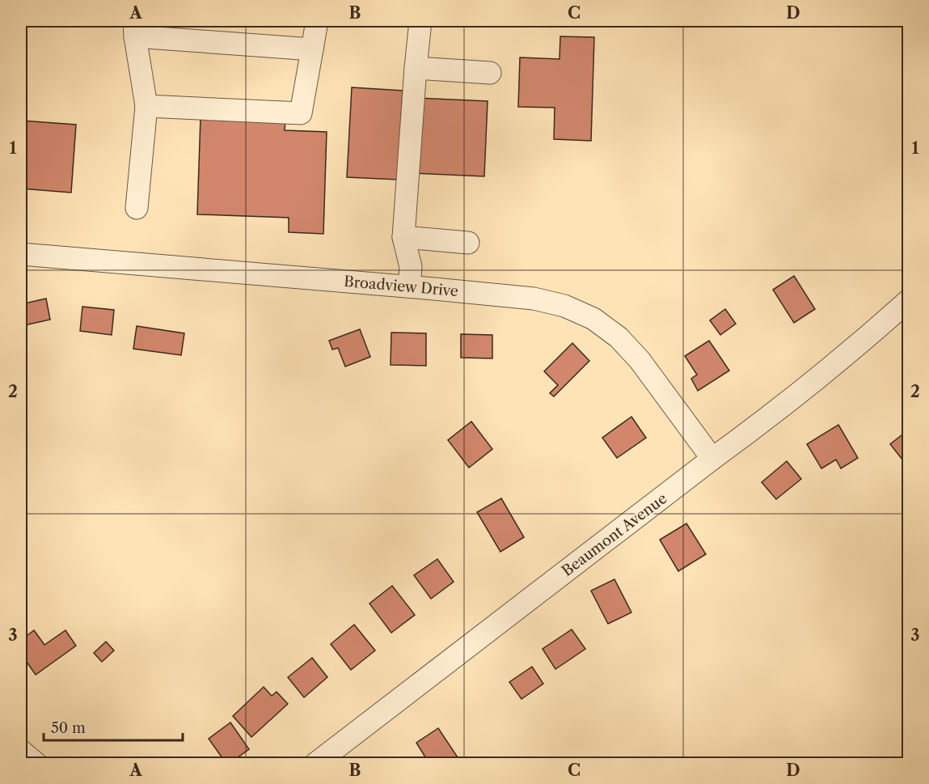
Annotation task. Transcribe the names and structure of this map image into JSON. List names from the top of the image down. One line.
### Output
{"streets":{"street":["Broadview Drive","Beaumont Avenue"]},"crossings":[["Broadview Drive","Beaumont Avenue"]],"scale_bar":"50 m","grid":{"columns":["A","B","C","D"],"rows":["1","2","3"]}}
